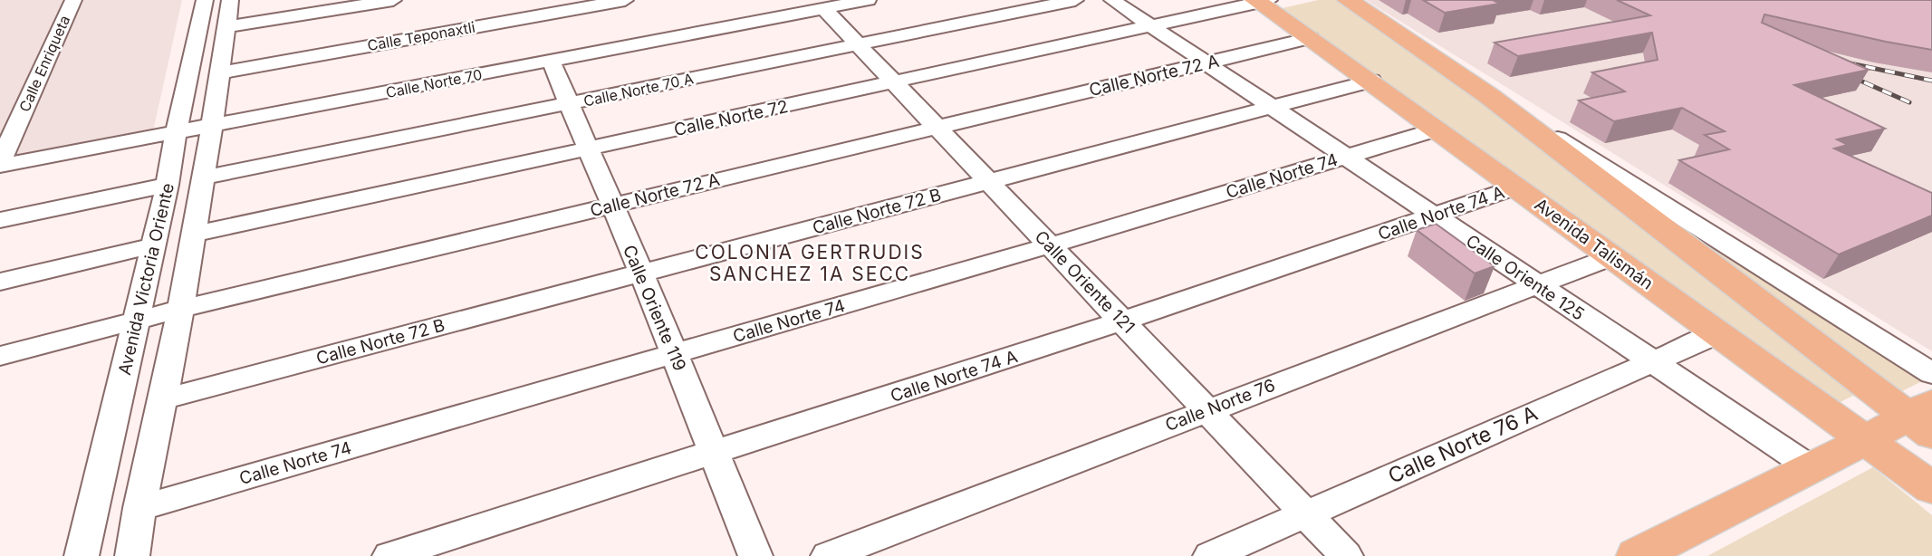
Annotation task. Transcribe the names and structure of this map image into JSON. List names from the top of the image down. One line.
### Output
{"streets":{"main road":["Avenida Talismán"],"street":["Calle Teponaxtli","Calle Enriqueta","Calle Norte 72 A","Calle Norte 70","Calle Norte 70 A","Calle Norte 72","Calle Norte 74","Calle Norte 72 B","Calle Norte 74 A","Calle Oriente 125","Avenida Victoria Oriente","Calle Oriente 121","Calle Oriente 119","Calle Norte 76","Calle Norte 76 A"]},"crossings":[["Calle Teponaxtli","Avenida Victoria Oriente"],["Calle Enriqueta","Calle Norte 70"],["Calle Norte 72 A","Avenida Talismán"],["Calle Norte 72 A","Calle Oriente 125"],["Calle Norte 72 A","Avenida Victoria Oriente"],["Calle Norte 72 A","Calle Oriente 121"],["Calle Norte 72 A","Calle Oriente 119"],["Calle Norte 70","Avenida Victoria Oriente"],["Calle Norte 70","Calle Oriente 121"],["Calle Norte 70","Calle Oriente 119"],["Calle Norte 70 A","Avenida Victoria Oriente"],["Calle Norte 70 A","Calle Oriente 121"],["Calle Norte 70 A","Calle Oriente 119"],["Calle Norte 72","Avenida Talismán"],["Calle Norte 72","Calle Oriente 125"],["Calle Norte 72","Avenida Victoria Oriente"],["Calle Norte 72","Calle Oriente 121"],["Calle Norte 72","Calle Oriente 119"],["Calle Norte 74","Avenida Talismán"],["Calle Norte 74","Calle Oriente 125"],["Calle Norte 74","Avenida Victoria Oriente"],["Calle Norte 74","Calle Oriente 121"],["Calle Norte 74","Calle Oriente 119"],["Calle Norte 72 B","Avenida Talismán"],["Calle Norte 72 B","Calle Oriente 125"],["Calle Norte 72 B","Avenida Victoria Oriente"],["Calle Norte 72 B","Calle Oriente 121"],["Calle Norte 72 B","Calle Oriente 119"],["Calle Norte 74 A","Avenida Talismán"],["Calle Norte 74 A","Calle Oriente 125"],["Calle Norte 74 A","Calle Oriente 121"],["Calle Norte 74 A","Calle Oriente 119"],["Avenida Talismán","Calle Norte 76"],["Avenida Talismán","Calle Norte 76 A"],["Calle Oriente 125","Calle Norte 76"],["Calle Oriente 125","Calle Norte 76 A"],["Calle Oriente 121","Calle Norte 76"],["Calle Oriente 121","Calle Norte 76 A"]],"districts":["COLONIA GERTRUDIS SANCHEZ 1A SECC"]}
